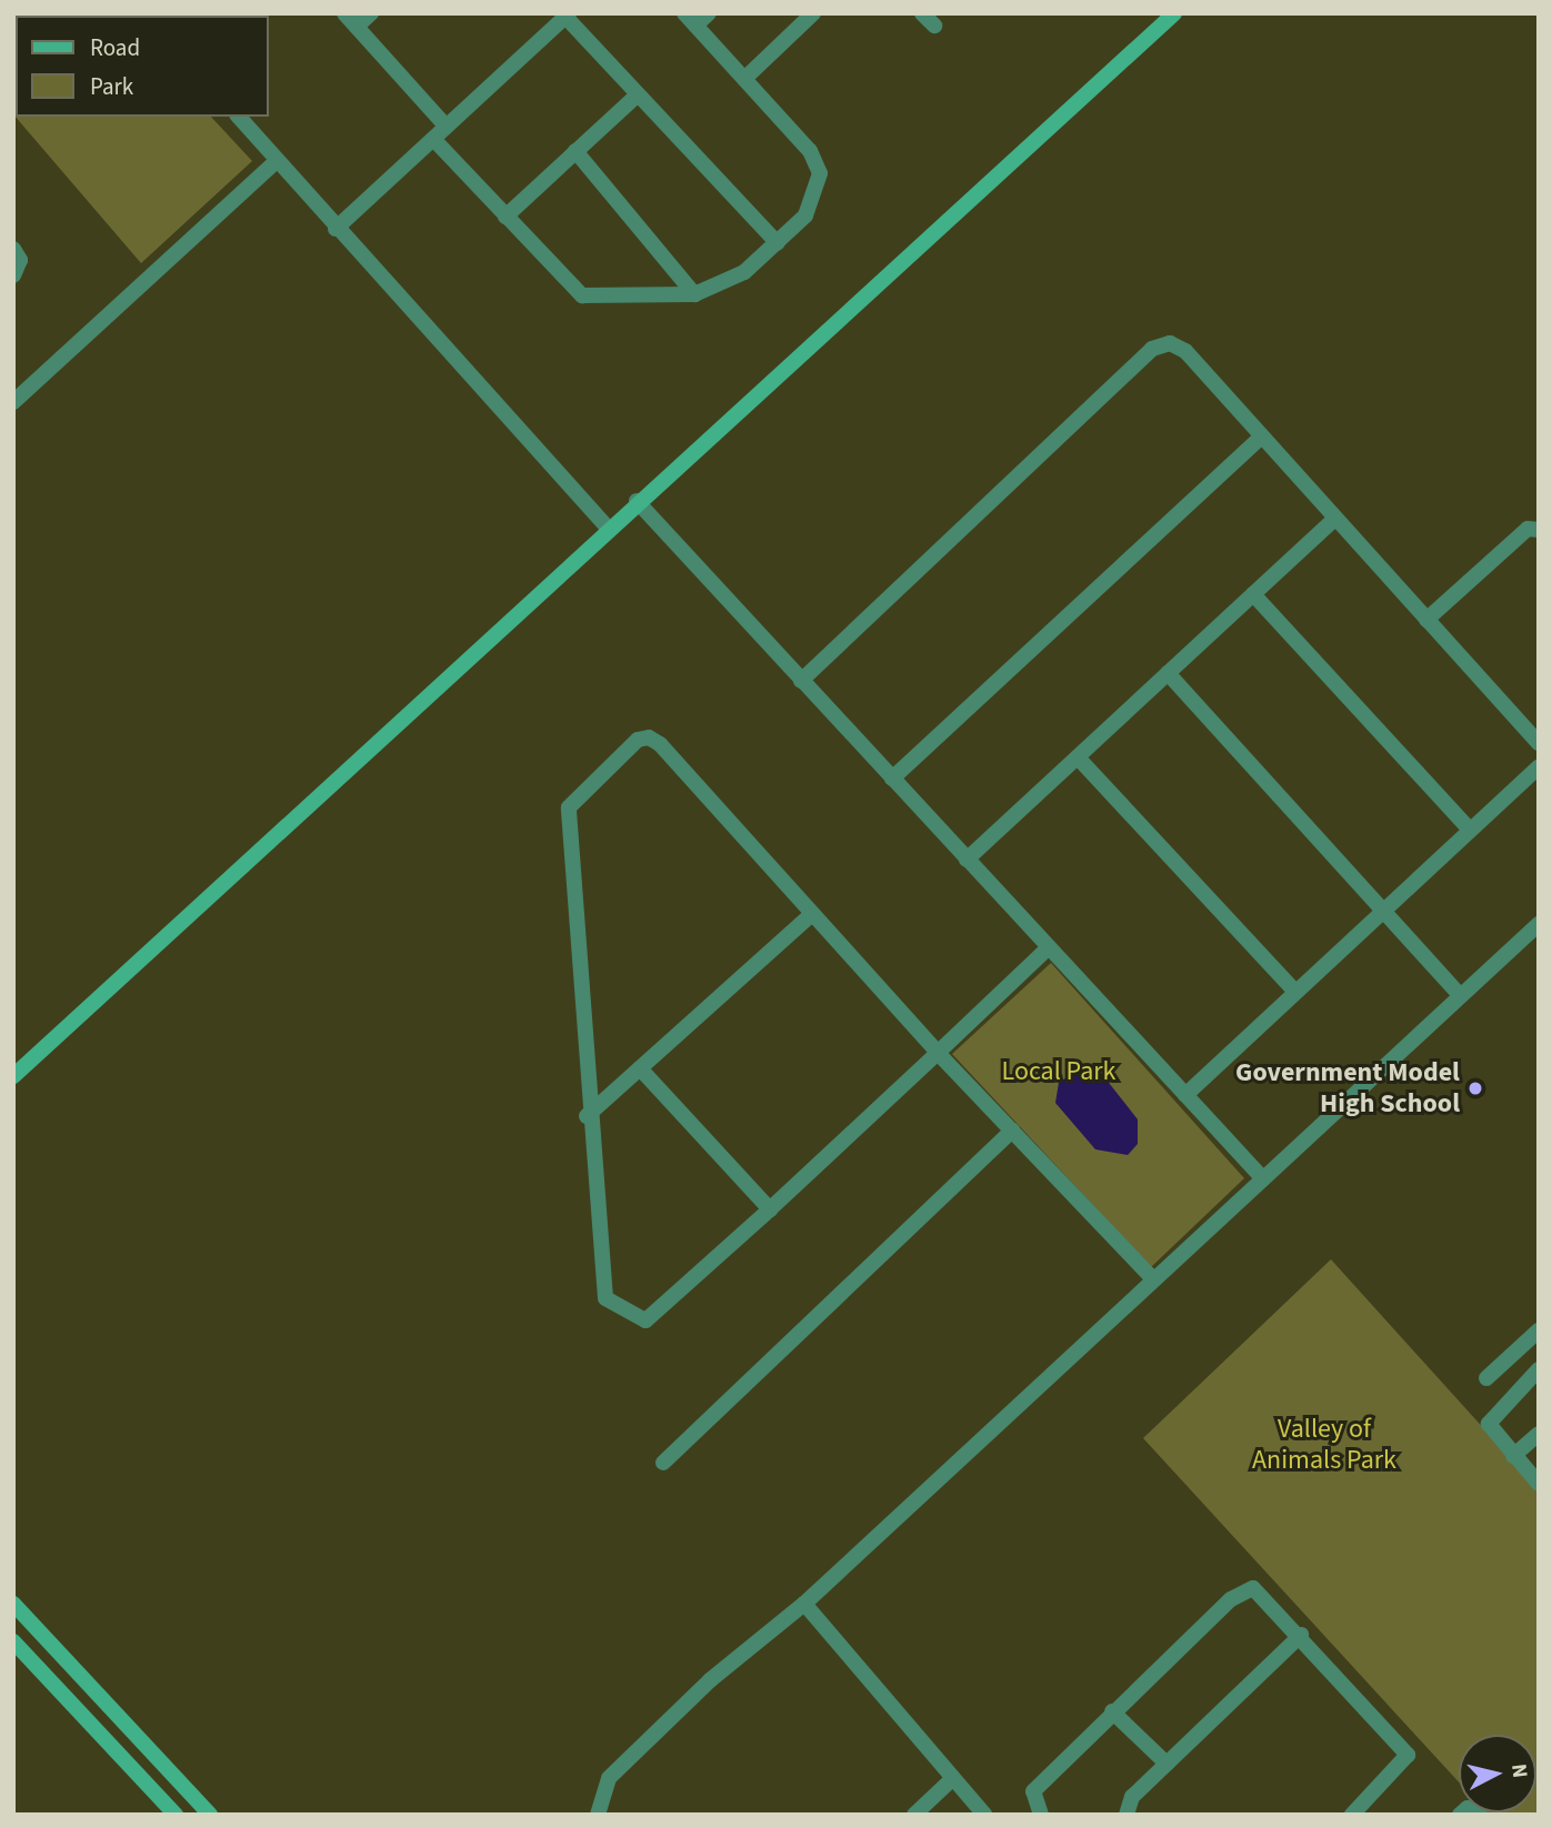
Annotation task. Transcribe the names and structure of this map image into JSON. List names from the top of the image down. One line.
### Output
{"parks":["Local Park","Valley of Animals Park"],"places":["Government Model High School"],"legend":["Road","Park"],"north":"right"}
